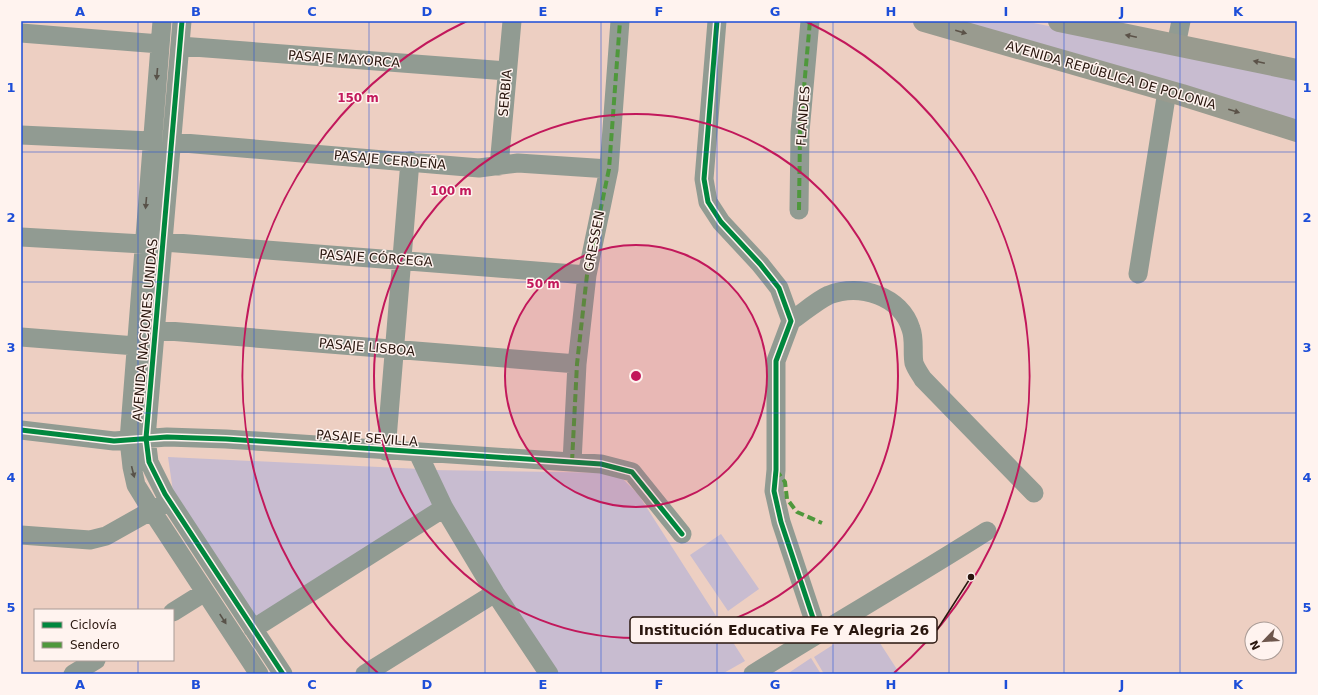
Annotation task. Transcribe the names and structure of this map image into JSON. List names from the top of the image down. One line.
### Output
{"streets":{"main road":["AVENIDA REPÚBLICA DE POLONIA"],"street":["PASAJE MAYORCA","SERBIA","FLANDES","PASAJE CERDEÑA","GRESSEN","PASAJE CÓRCEGA","AVENIDA NACIONES UNIDAS","PASAJE LISBOA","PASAJE SEVILLA"]},"crossings":[["PASAJE MAYORCA","SERBIA"],["PASAJE MAYORCA","AVENIDA NACIONES UNIDAS"],["SERBIA","PASAJE CERDEÑA"],["PASAJE CERDEÑA","GRESSEN"],["PASAJE CERDEÑA","AVENIDA NACIONES UNIDAS"],["GRESSEN","PASAJE CÓRCEGA"],["GRESSEN","PASAJE LISBOA"],["GRESSEN","PASAJE SEVILLA"],["PASAJE CÓRCEGA","AVENIDA NACIONES UNIDAS"],["AVENIDA NACIONES UNIDAS","PASAJE LISBOA"],["AVENIDA NACIONES UNIDAS","PASAJE SEVILLA"]],"places":["Institución Educativa Fe Y Alegria 26"],"legend":["Ciclovía","Sendero"],"north":"bottom left","grid":{"columns":["A","B","C","D","E","F","G","H","I","J","K"],"rows":["1","2","3","4","5"]},"rings":["150 m","100 m","50 m"]}
